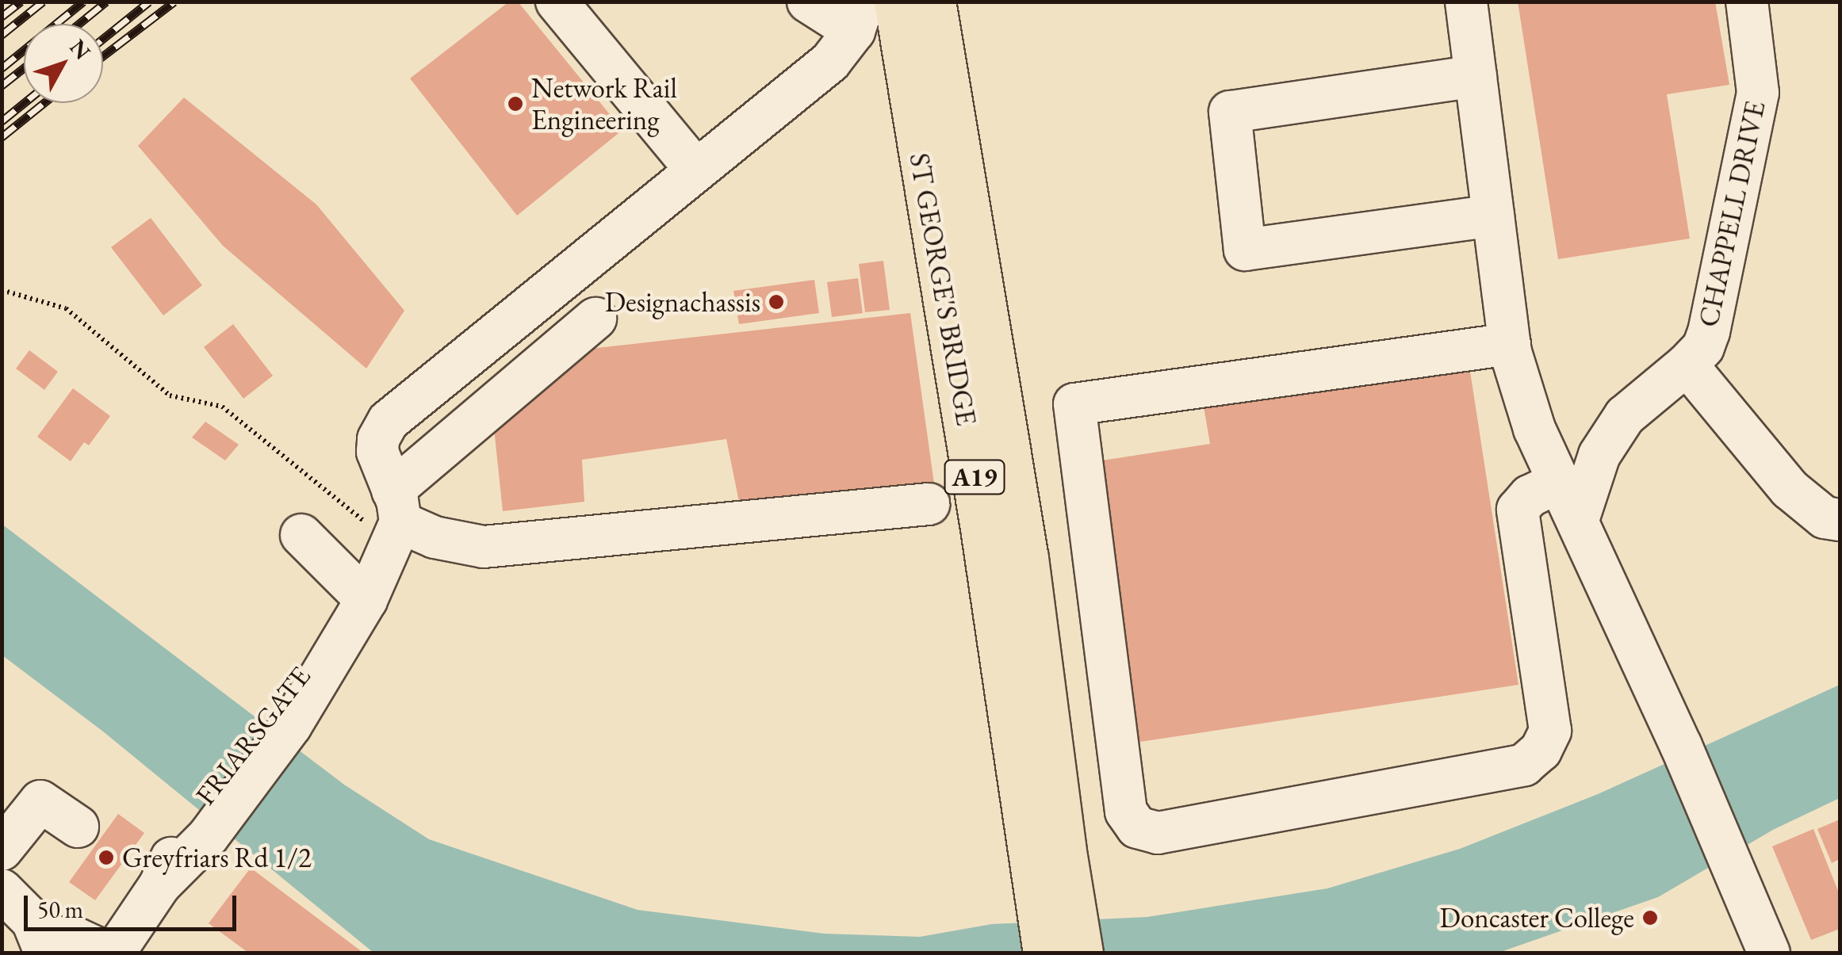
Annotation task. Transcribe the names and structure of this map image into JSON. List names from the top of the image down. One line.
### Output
{"streets":{"highway":["ST GEORGE'S BRIDGE","A19"],"street":["CHAPPELL DRIVE","FRIARSGATE"]},"places":["Network Rail Engineering","Designachassis","Greyfriars Rd 1/2","Doncaster College"],"scale_bar":"50 m","north":"top right"}
